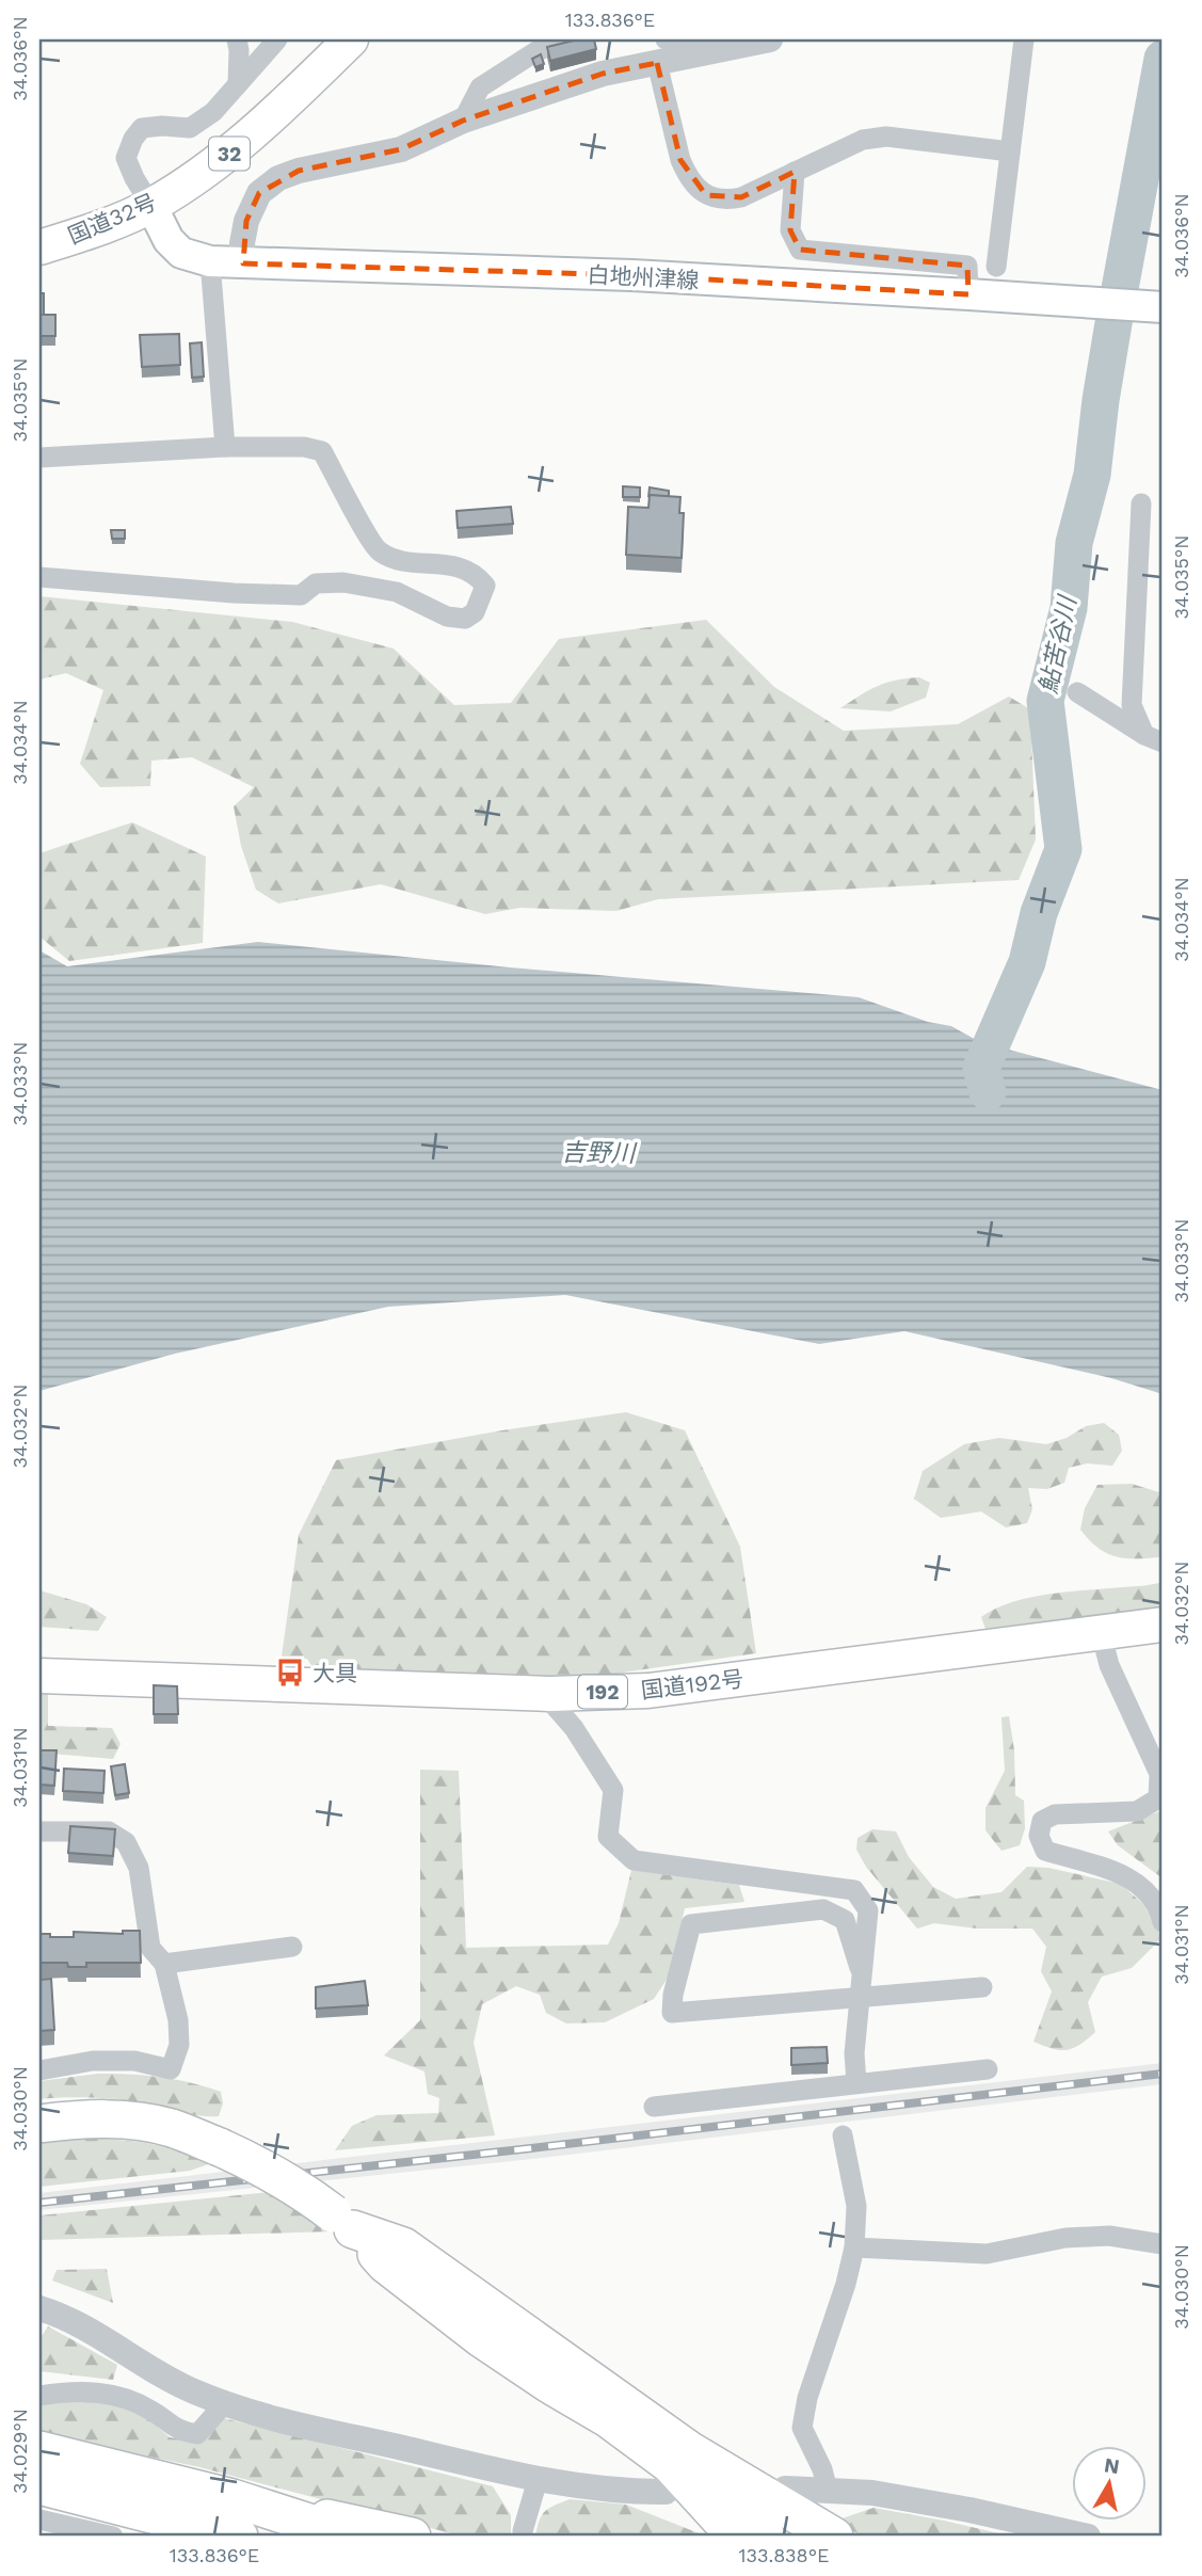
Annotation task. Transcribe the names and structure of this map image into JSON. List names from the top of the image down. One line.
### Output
{"streets":{"highway":["32","国道32号","国道192号","192"],"main road":["白地州津線"]},"crossings":[["国道32号","白地州津線"]],"water":["鮎苦谷川","吉野川"],"places":{"bus stop":["大具"]},"north":"top","coordinates":["133.836°E","34.036°N","34.035°N","34.034°N","34.033°N","34.032°N","34.031°N","34.030°N","34.029°N","133.838°E"]}
